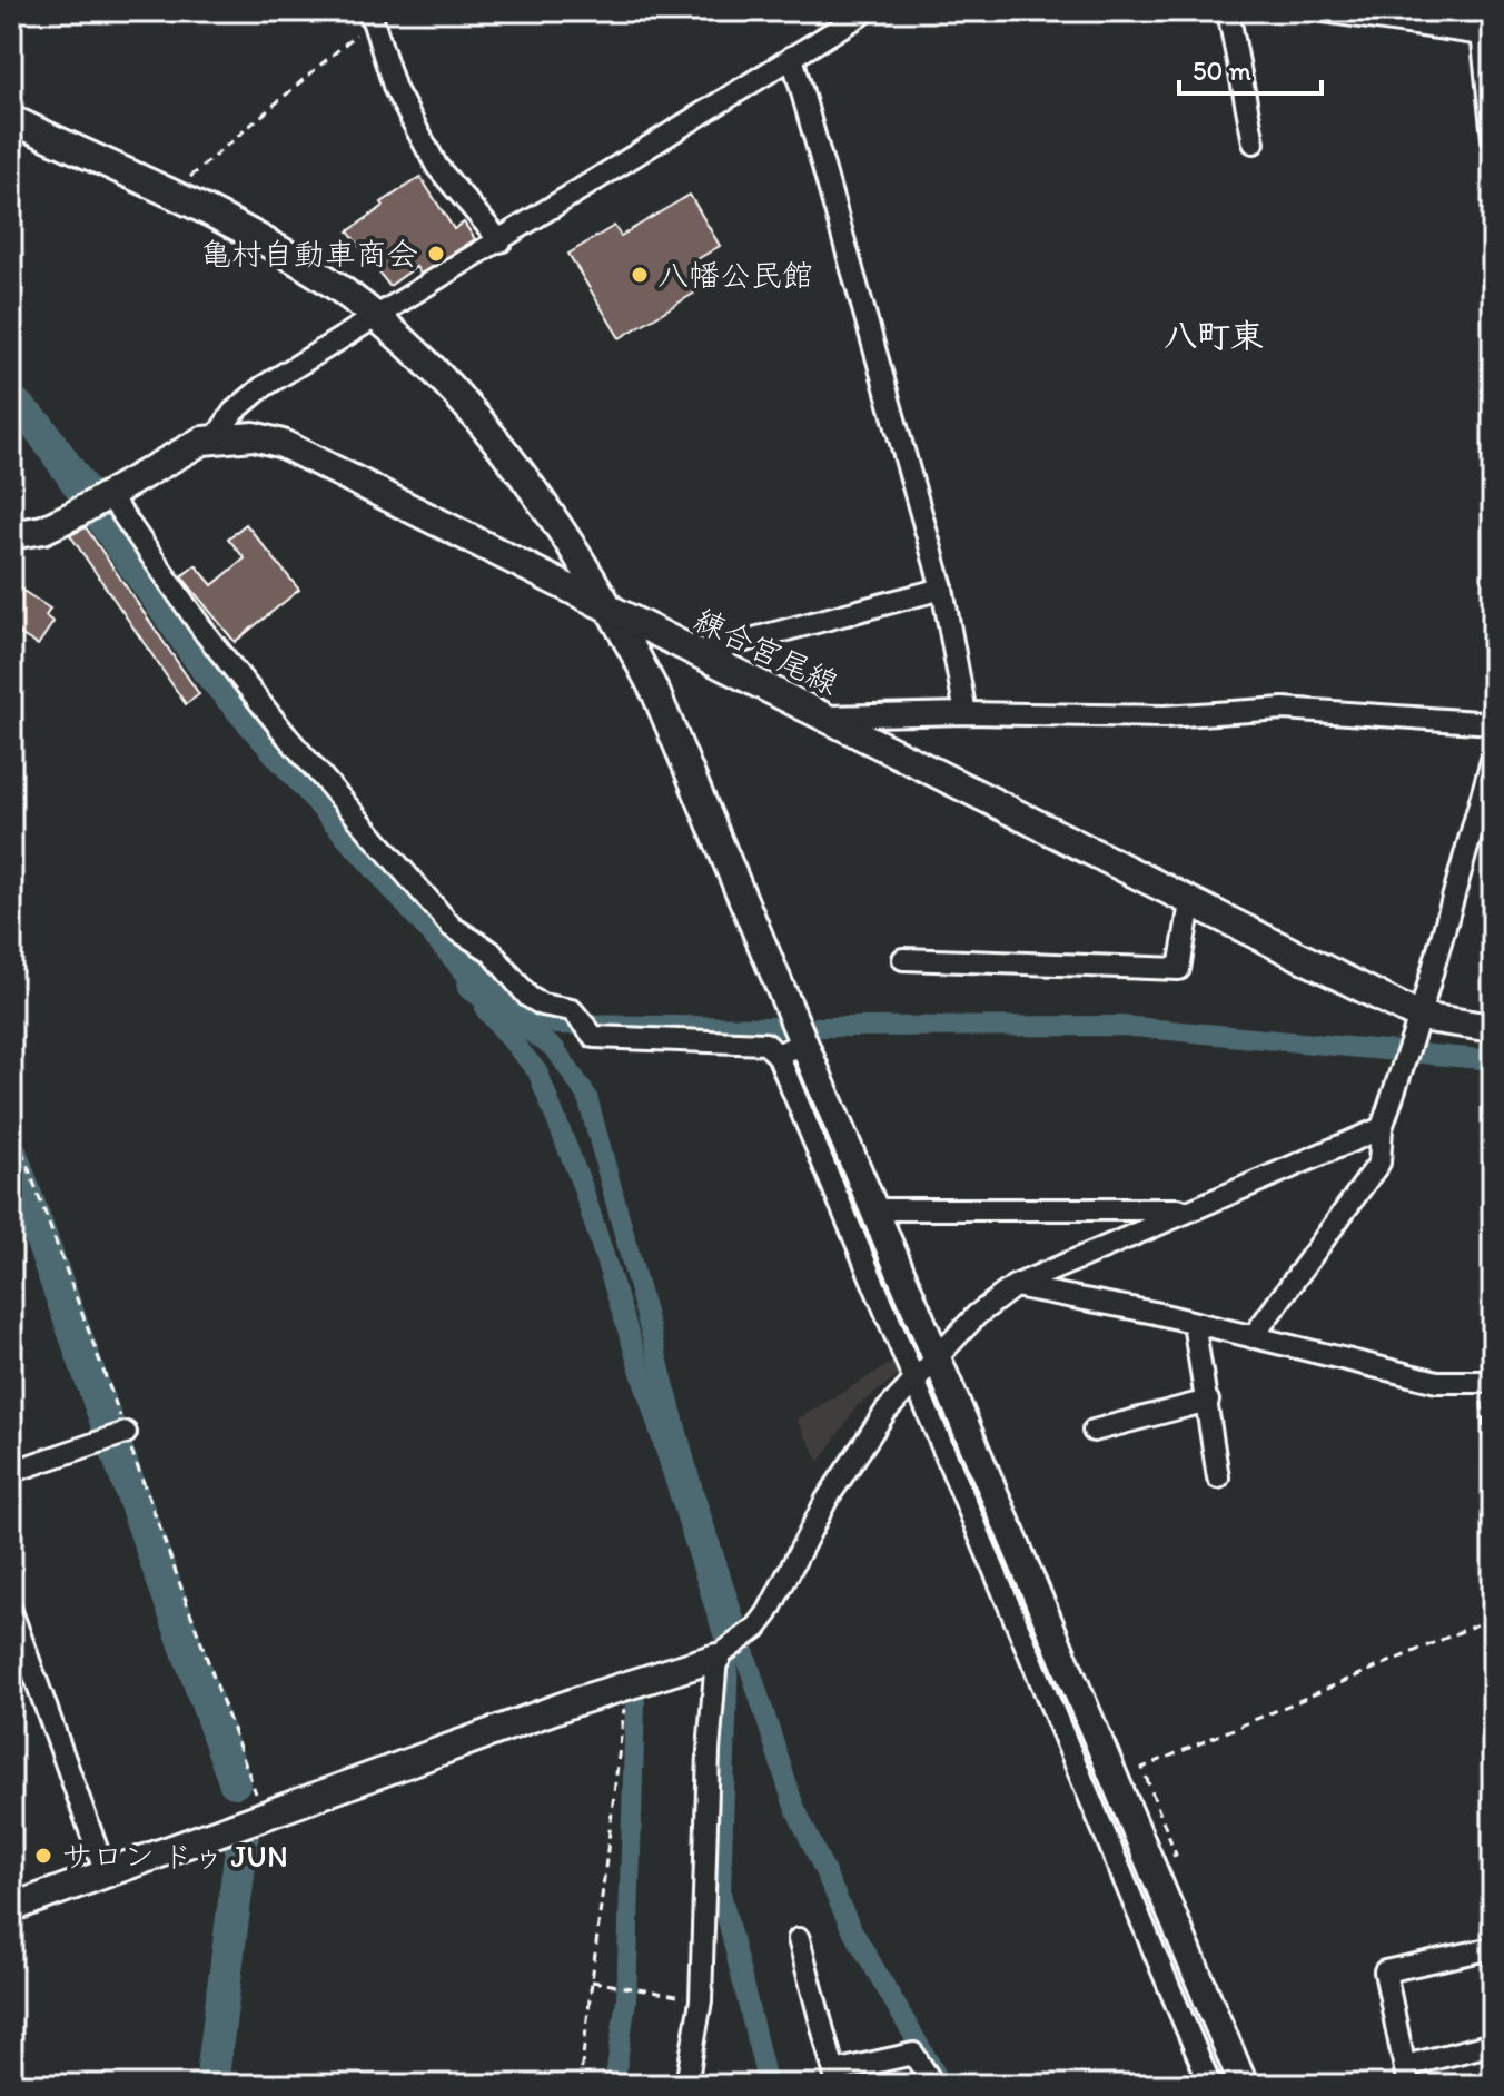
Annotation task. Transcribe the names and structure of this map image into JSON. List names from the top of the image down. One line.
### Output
{"streets":{"street":["練合宮尾線"]},"districts":["八町東"],"places":["亀村自動車商会","八幡公民館","サロン ドゥ JUN"],"scale_bar":"50 m"}
